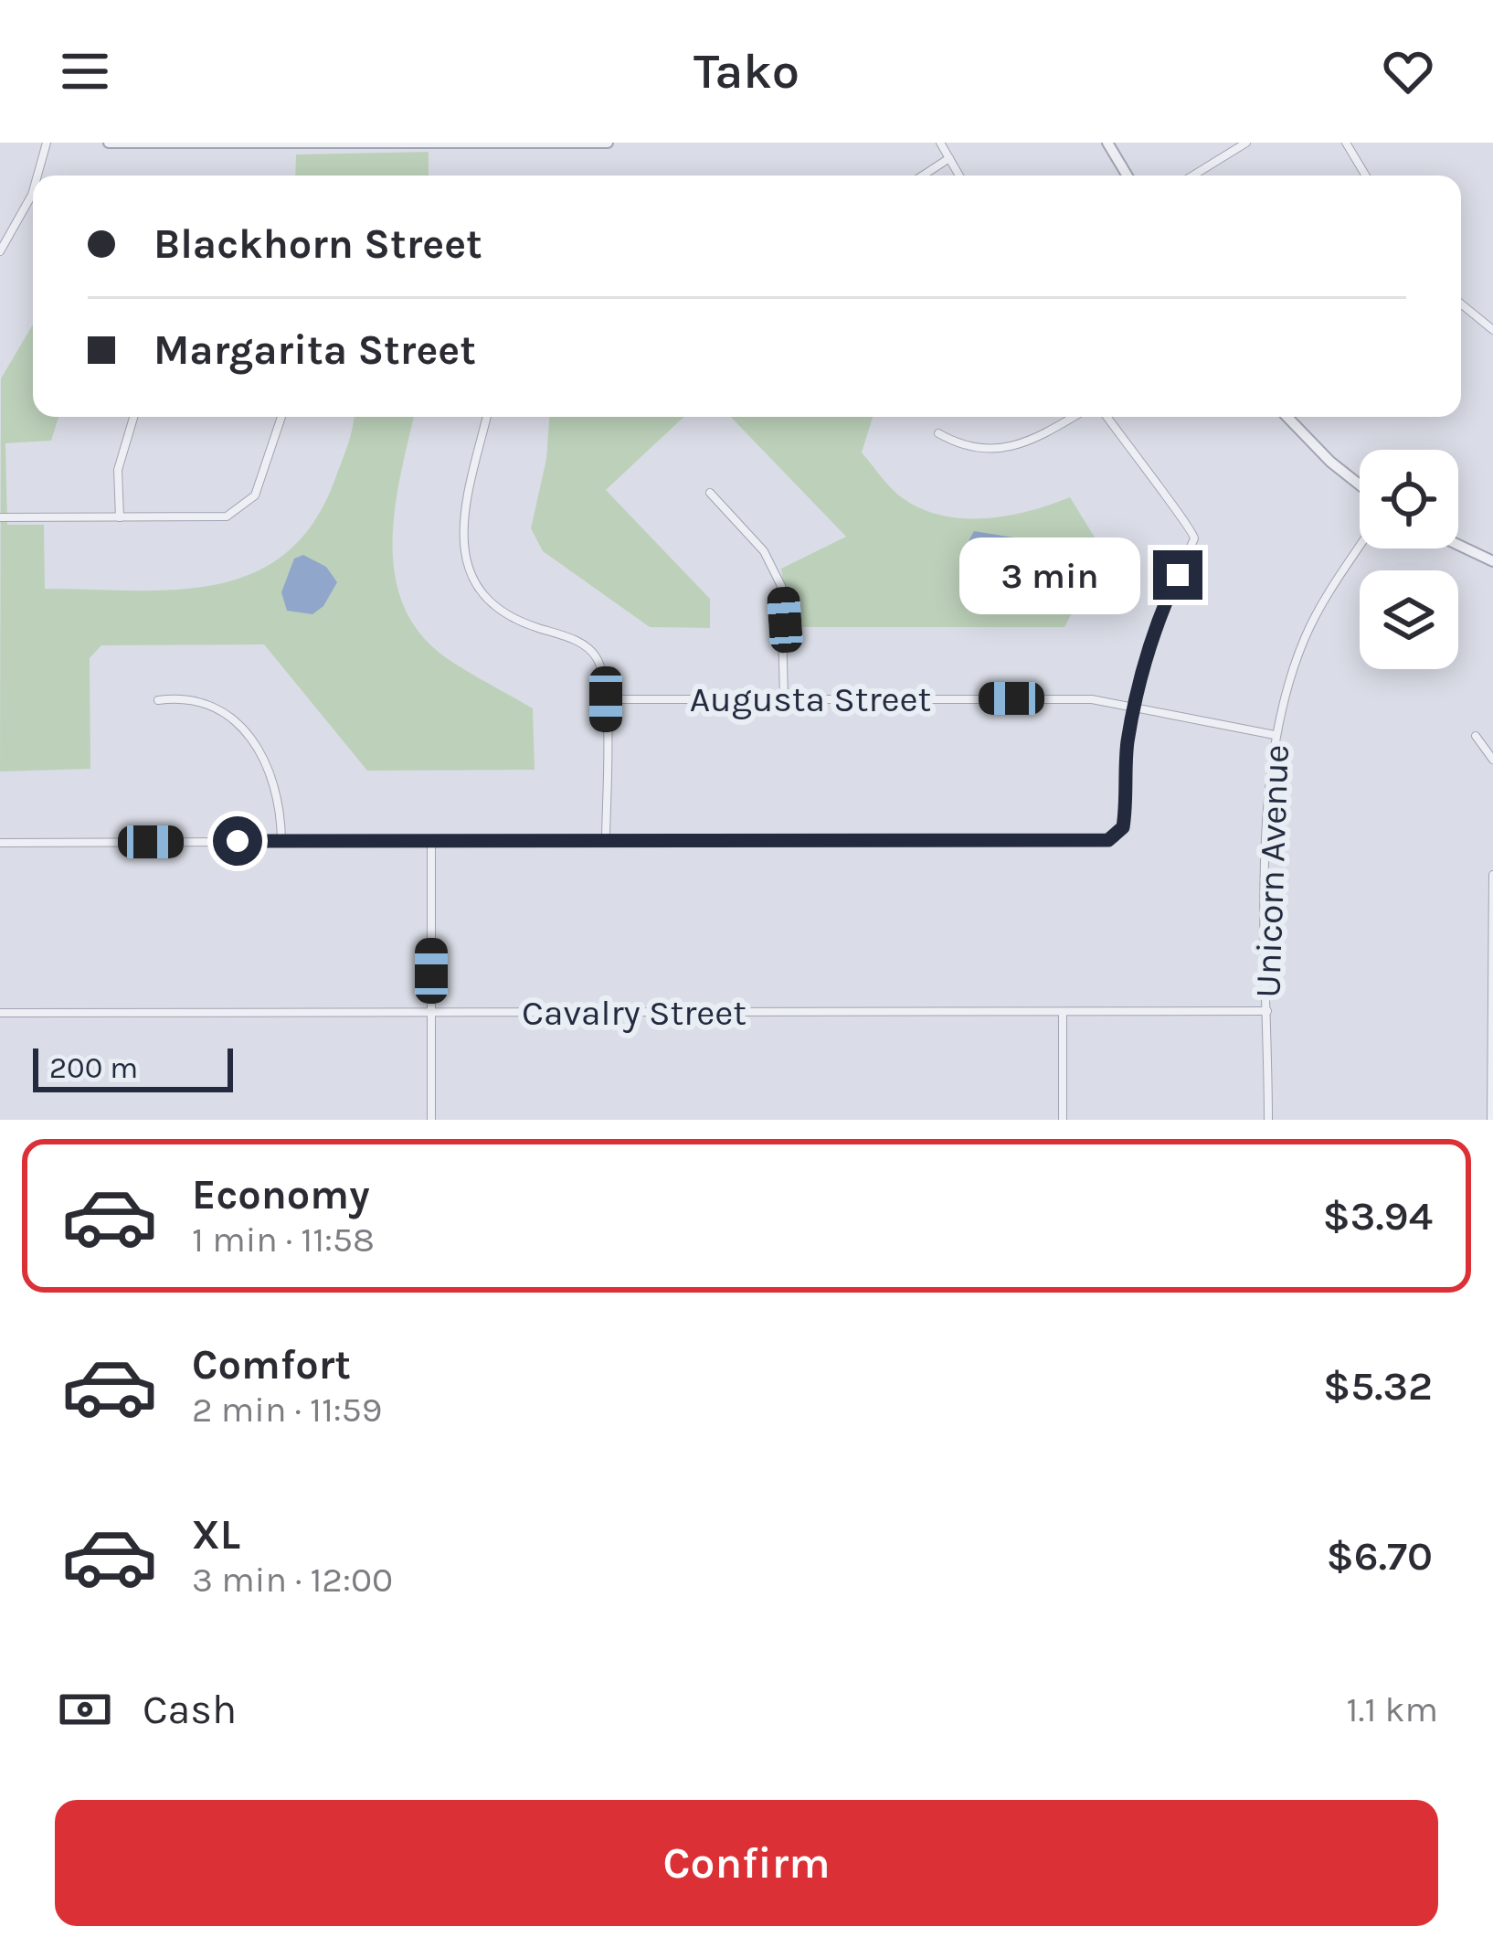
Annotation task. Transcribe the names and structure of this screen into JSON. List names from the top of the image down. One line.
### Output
{"streets":{"street":["Augusta Street","Unicorn Avenue","Cavalry Street"]},"crossings":[["Augusta Street","Unicorn Avenue"],["Unicorn Avenue","Cavalry Street"]],"scale_bar":"200 m","page":{"header":"Tako","banner":["Blackhorn Street","Margarita Street"],"bubble":"3 min","scale":"200 m","list":[{"name":"Economy","note":"1 min · 11:58","value":"$3.94"},{"name":"Comfort","note":"2 min · 11:59","value":"$5.32"},{"name":"XL","note":"3 min · 12:00","value":"$6.70"}],"pay":["Cash","1.1 km"],"buttons":"Confirm"}}
